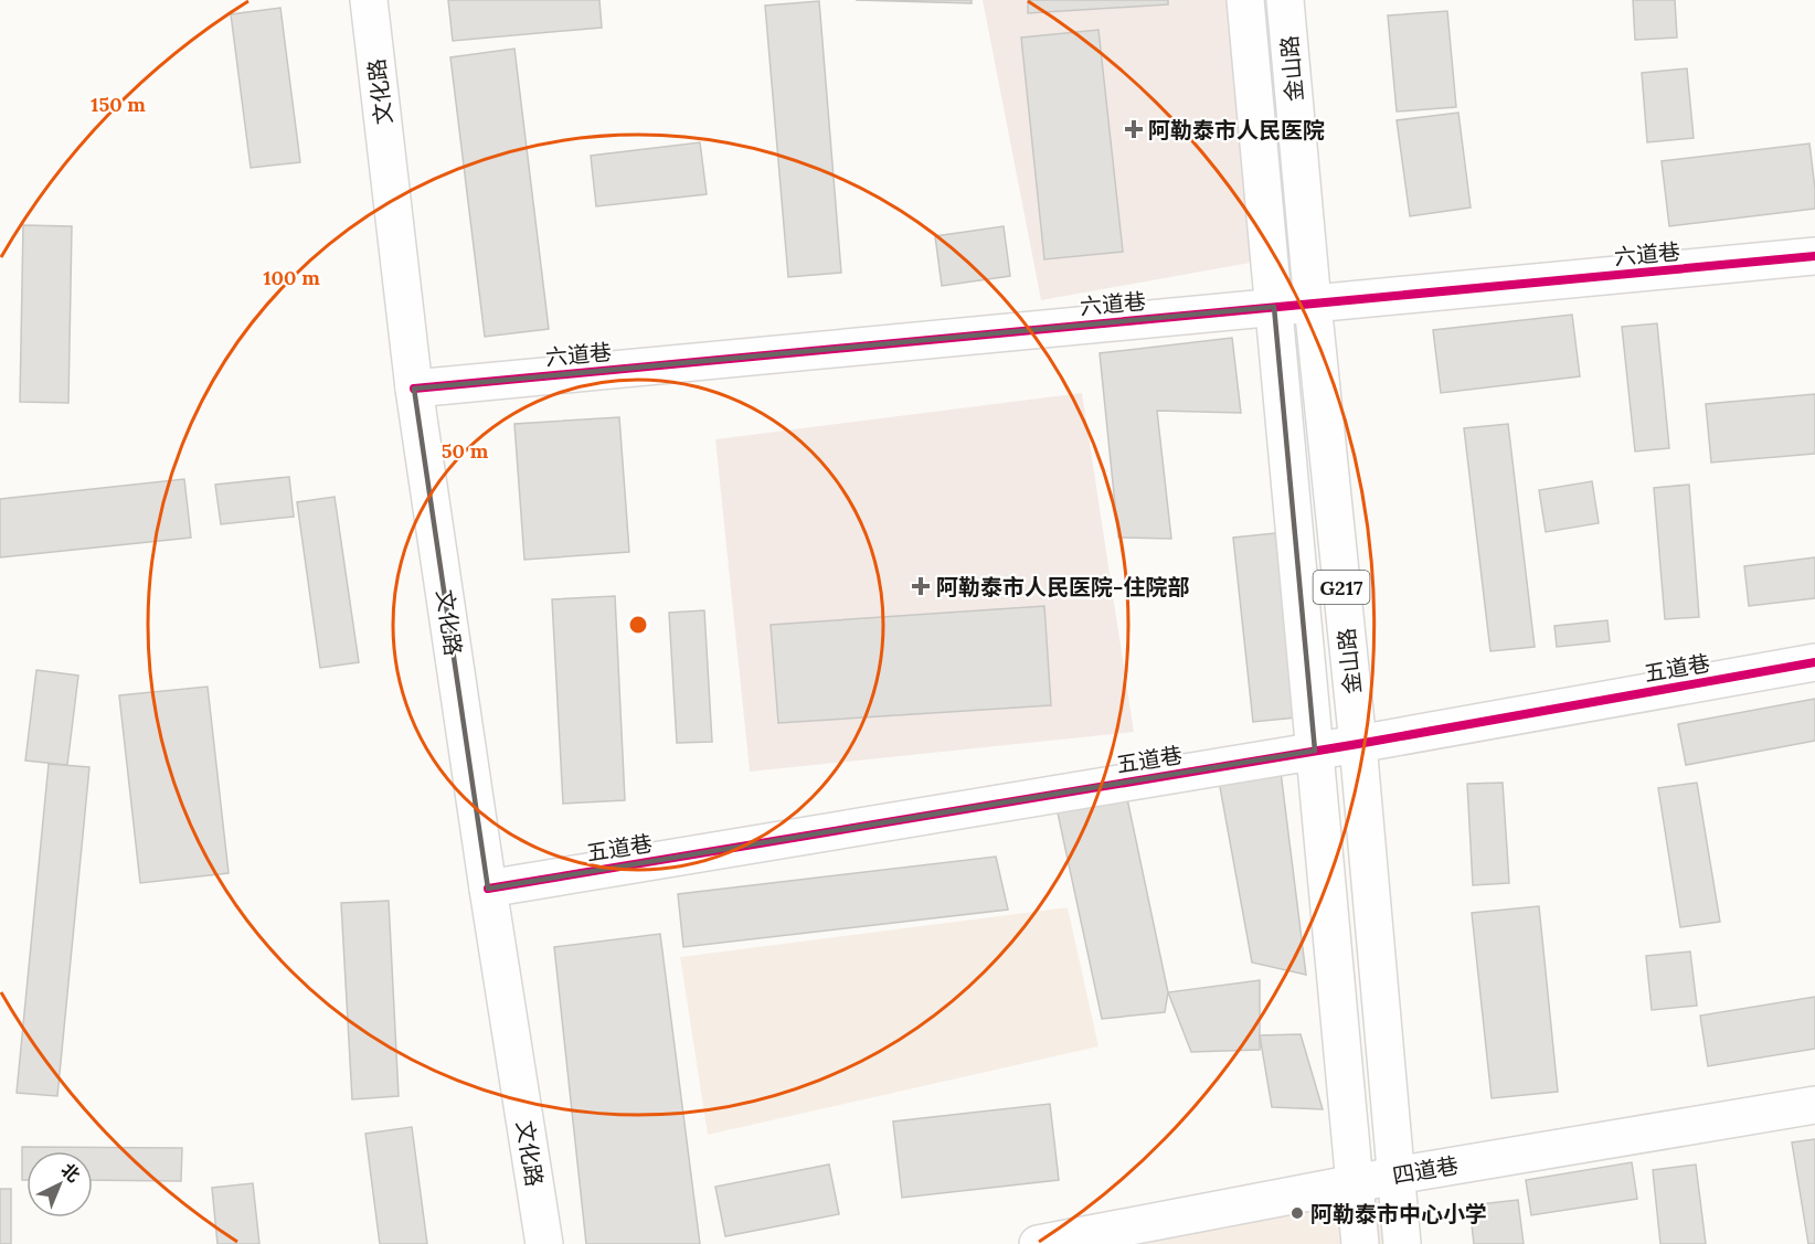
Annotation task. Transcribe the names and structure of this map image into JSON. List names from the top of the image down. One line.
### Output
{"streets":{"main road":["金山路","文化路","六道巷","G217","五道巷","四道巷"]},"crossings":[["金山路","六道巷"],["金山路","五道巷"],["金山路","四道巷"],["文化路","六道巷"],["文化路","五道巷"]],"places":{"health":["阿勒泰市人民医院","阿勒泰市人民医院-住院部"],"other":["阿勒泰市中心小学"]},"north":"top right","rings":["150 m","100 m","50 m"]}
